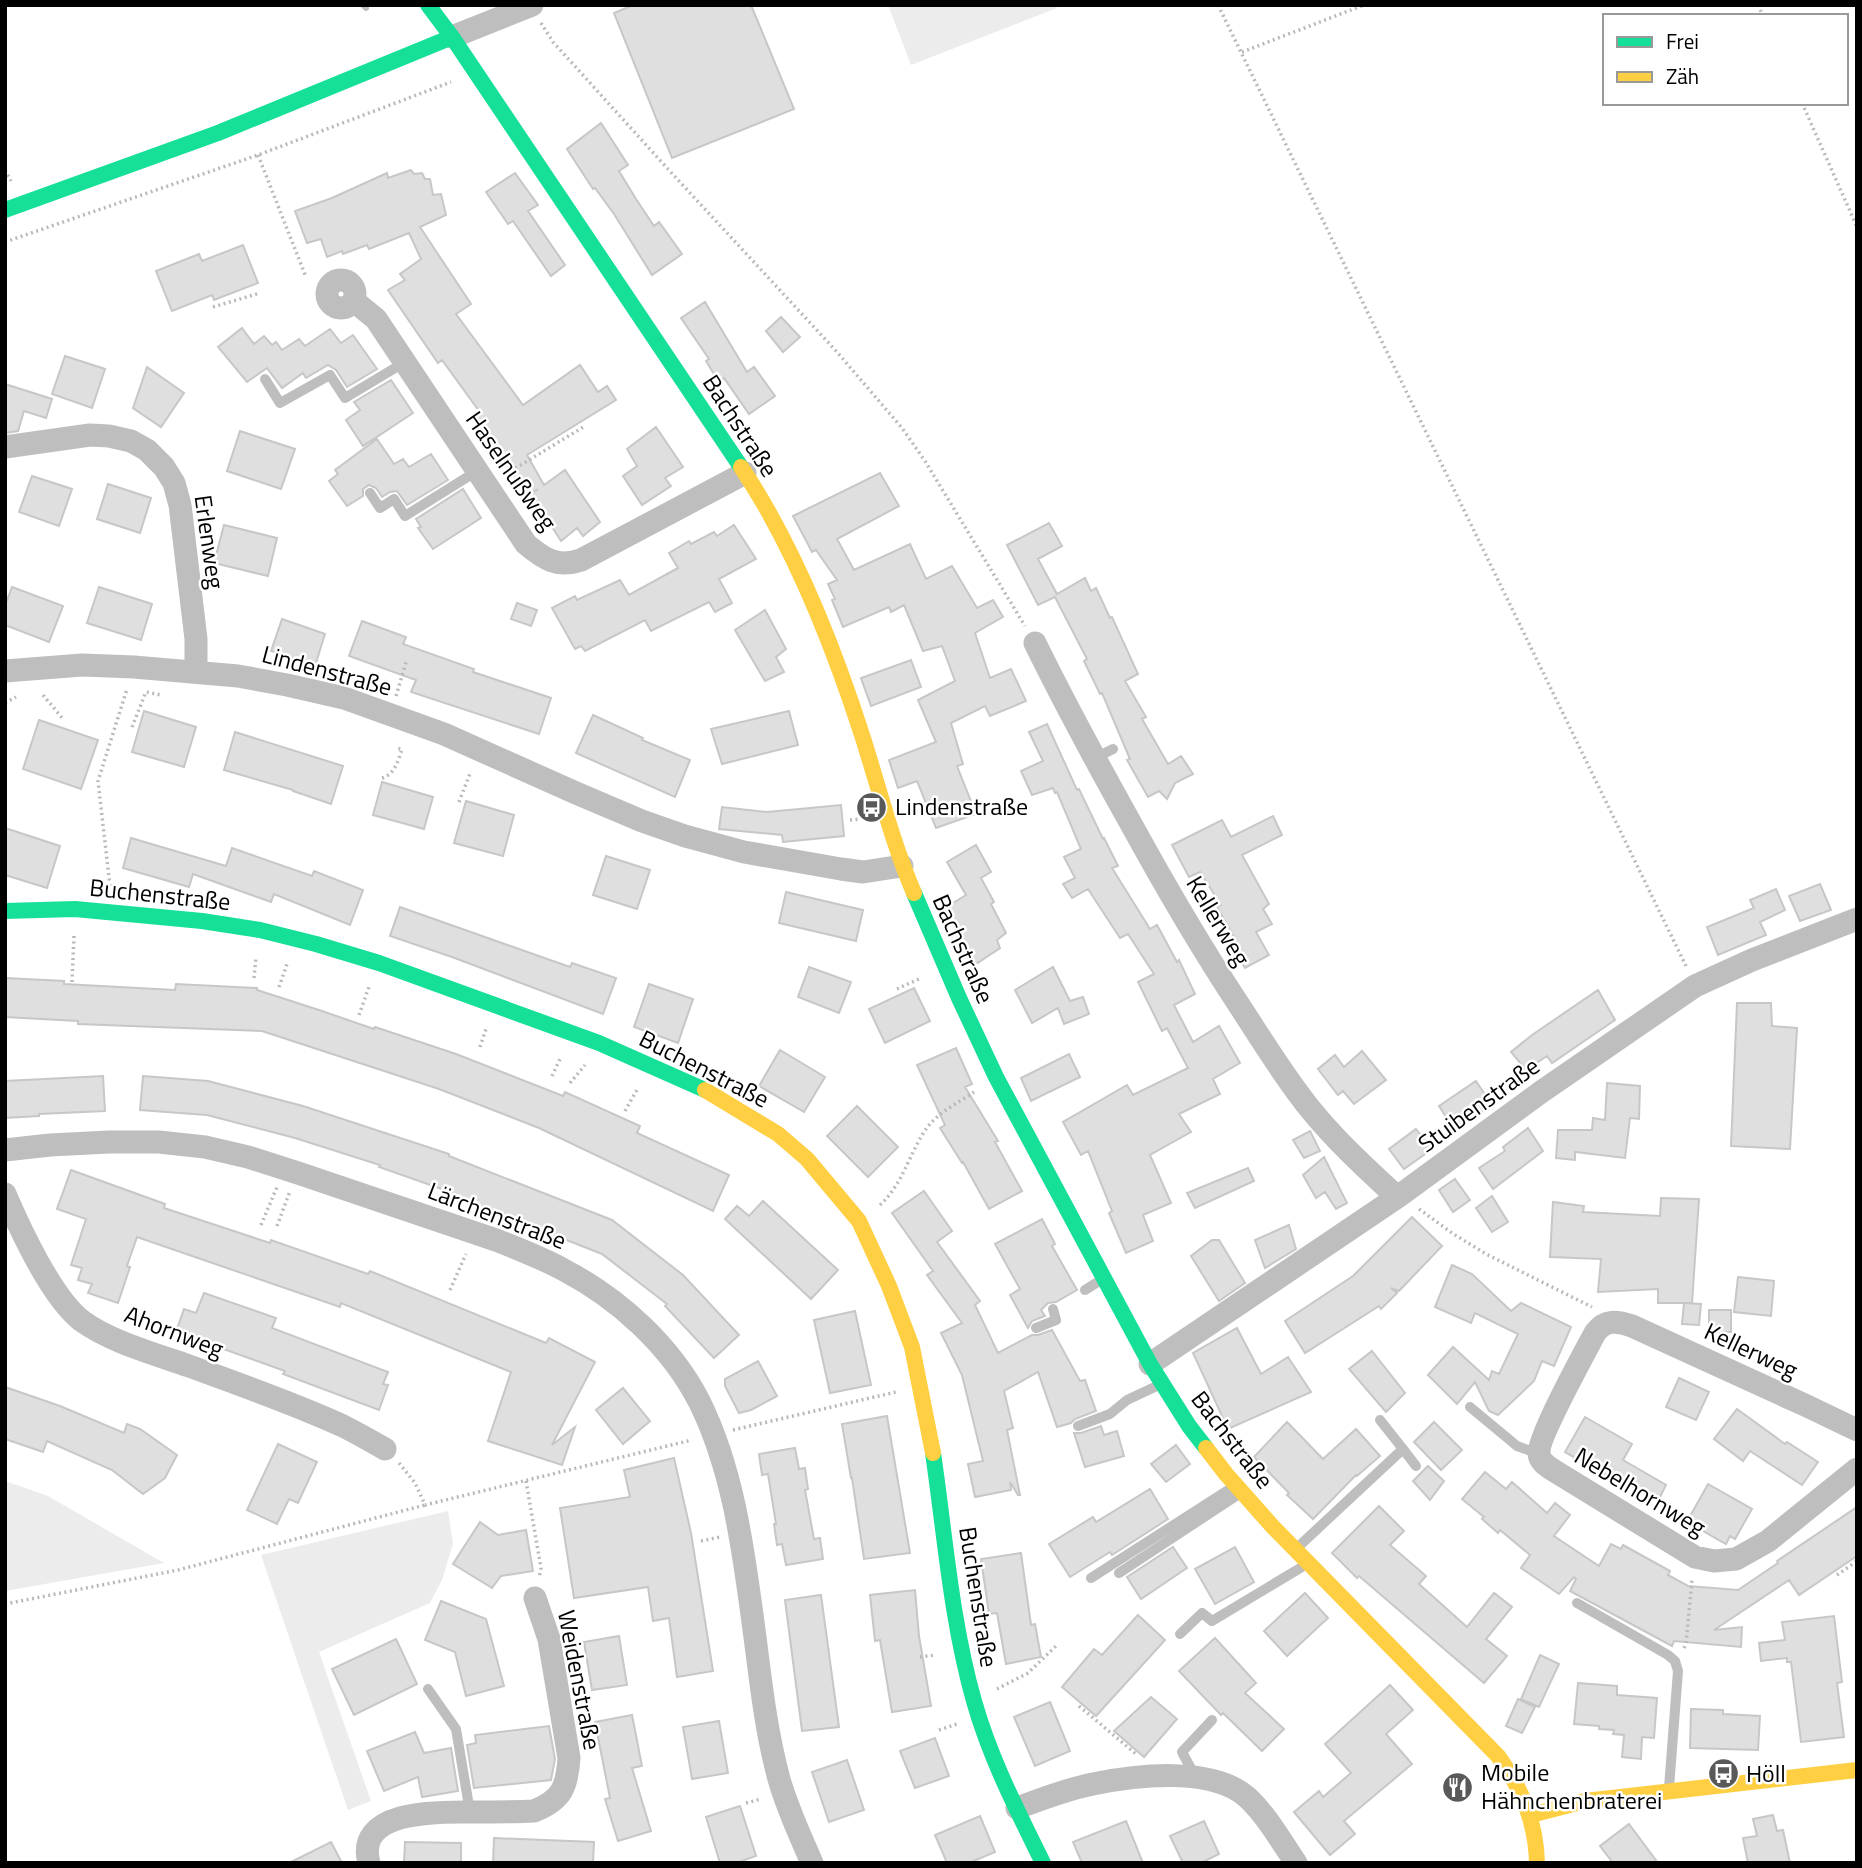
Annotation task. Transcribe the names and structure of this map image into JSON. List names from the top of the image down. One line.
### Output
{"streets":{"street":["Bachstraße","Haselnußweg","Erlenweg","Lindenstraße","Buchenstraße","Kellerweg","Stuibenstraße","Lärchenstraße","Ahornweg","Nebelhornweg","Weidenstraße"]},"crossings":[["Bachstraße","Haselnußweg"],["Bachstraße","Lindenstraße"],["Bachstraße","Stuibenstraße"],["Erlenweg","Lindenstraße"],["Kellerweg","Stuibenstraße"],["Kellerweg","Nebelhornweg"]],"places":{"bus stop":["Lindenstraße","Höll"],"restaurant":["Mobile Hähnchenbraterei"]},"legend":["Frei","Zäh"]}
